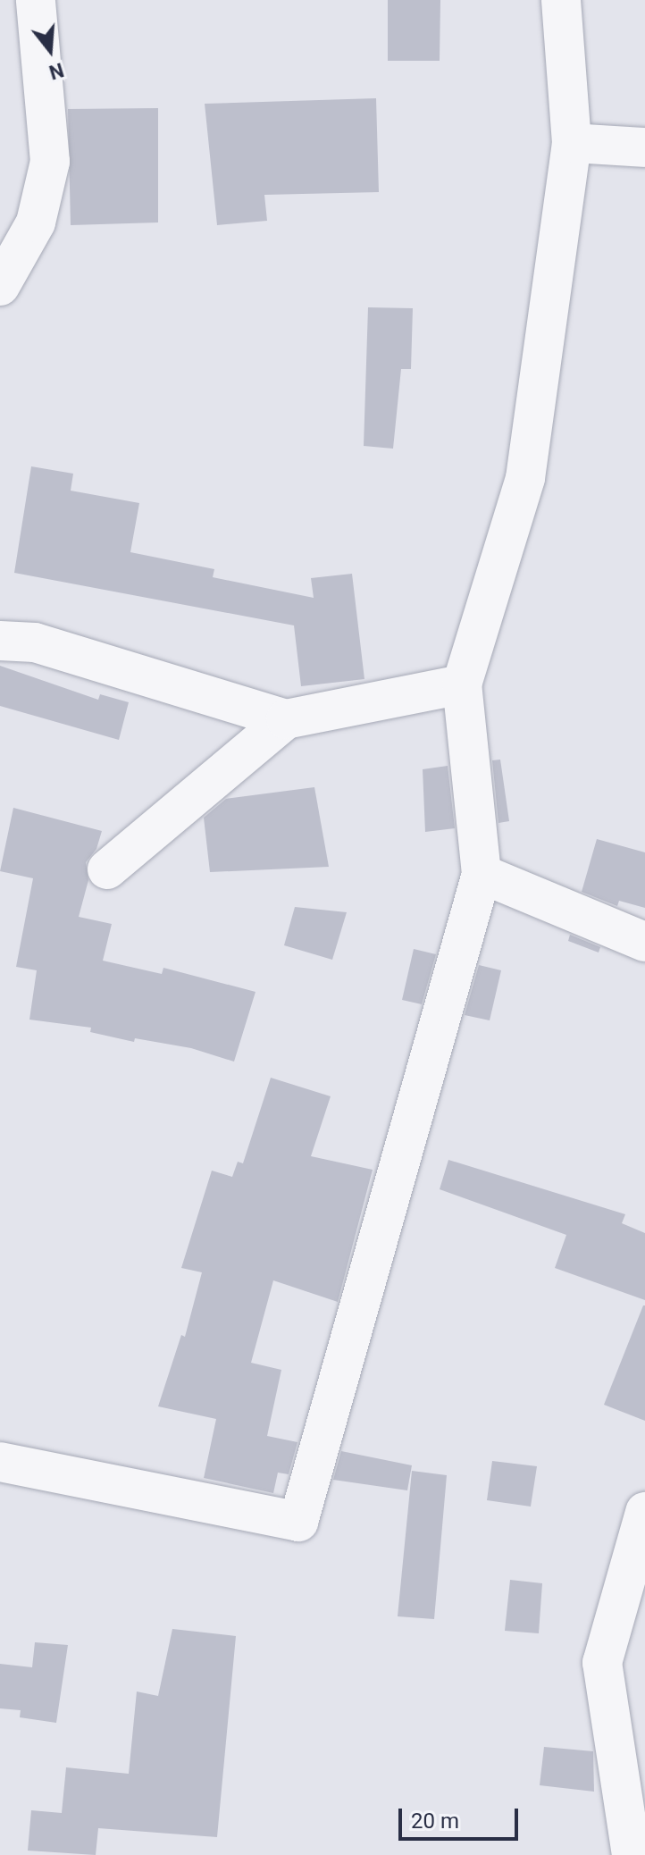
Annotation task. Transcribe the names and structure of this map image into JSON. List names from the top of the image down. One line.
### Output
{"scale_bar":"20 m","north":"bottom"}
